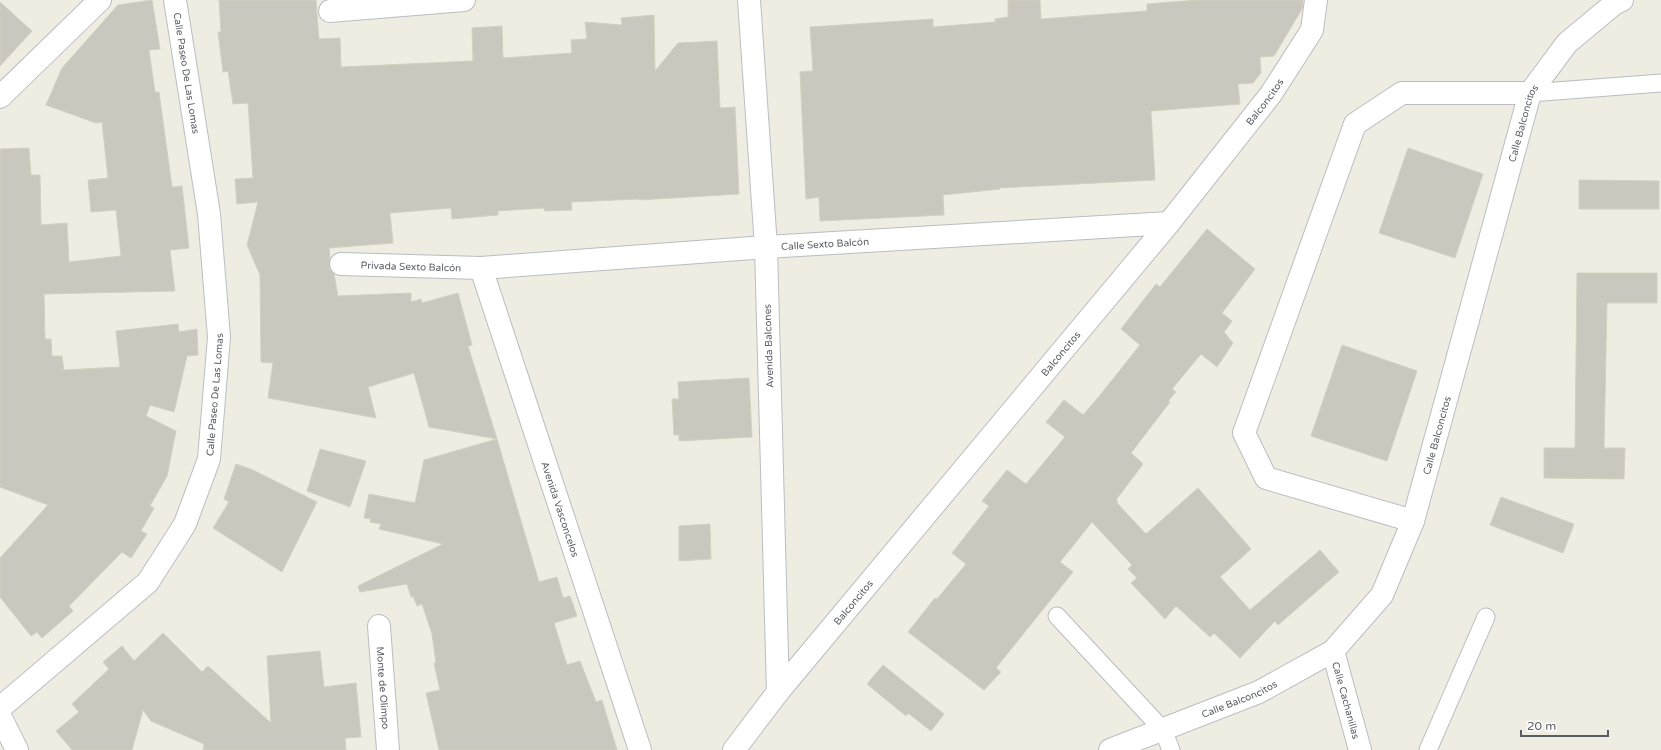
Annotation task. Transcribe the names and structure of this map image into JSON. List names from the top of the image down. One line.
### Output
{"streets":{"street":["Calle Paseo De Las Lomas","Balconcitos","Calle Balconcitos","Calle Sexto Balcón","Privada Sexto Balcón","Avenida Balcones","Avenida Vasconcelos","Monte de Olimpo","Calle Cachanillas"]},"crossings":[["Balconcitos","Calle Sexto Balcón"],["Balconcitos","Avenida Balcones"],["Calle Balconcitos","Calle Cachanillas"],["Calle Sexto Balcón","Privada Sexto Balcón"],["Calle Sexto Balcón","Avenida Balcones"],["Calle Sexto Balcón","Avenida Vasconcelos"],["Privada Sexto Balcón","Avenida Vasconcelos"]],"scale_bar":"20 m"}
